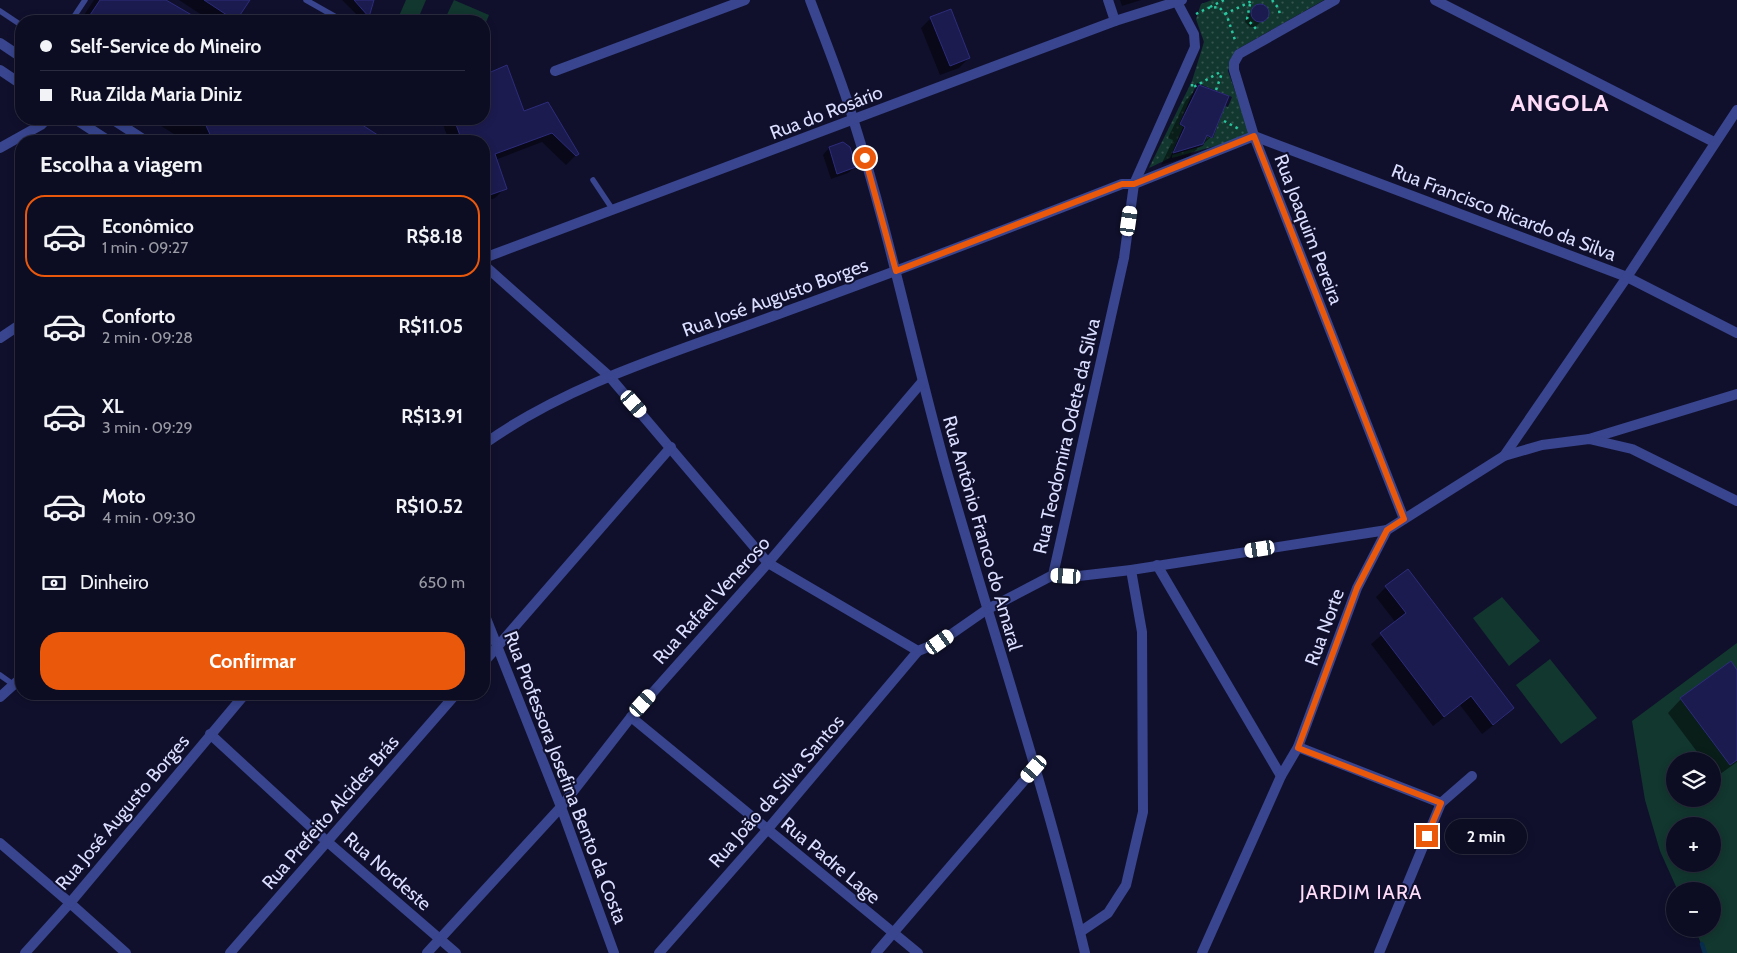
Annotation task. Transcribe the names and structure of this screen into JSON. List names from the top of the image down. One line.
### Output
{"streets":{"street":["Rua do Rosário","Rua Francisco Ricardo da Silva","Rua Joaquim Pereira","Rua José Augusto Borges","Rua Teodomira Odete da Silva","Rua Antônio Franco do Amaral","Rua Rafael Veneroso","Rua Norte","Rua Professora Josefina Bento da Costa","Rua João da Silva Santos","Rua Prefeito Alcides Brás","Rua Padre Lage","Rua Nordeste"]},"crossings":[["Rua do Rosário","Rua Teodomira Odete da Silva"],["Rua do Rosário","Rua Antônio Franco do Amaral"],["Rua Francisco Ricardo da Silva","Rua Joaquim Pereira"],["Rua Francisco Ricardo da Silva","Rua José Augusto Borges"],["Rua Joaquim Pereira","Rua José Augusto Borges"],["Rua Joaquim Pereira","Rua Norte"],["Rua José Augusto Borges","Rua Teodomira Odete da Silva"],["Rua José Augusto Borges","Rua Antônio Franco do Amaral"],["Rua José Augusto Borges","Rua Nordeste"],["Rua Teodomira Odete da Silva","Rua Antônio Franco do Amaral"],["Rua Teodomira Odete da Silva","Rua João da Silva Santos"],["Rua Antônio Franco do Amaral","Rua Rafael Veneroso"],["Rua Rafael Veneroso","Rua Professora Josefina Bento da Costa"],["Rua Rafael Veneroso","Rua Padre Lage"],["Rua Rafael Veneroso","Rua Nordeste"],["Rua João da Silva Santos","Rua Padre Lage"],["Rua Prefeito Alcides Brás","Rua Nordeste"]],"districts":["ANGOLA","JARDIM IARA"],"page":{"banner":["Self-Service do Mineiro","Rua Zilda Maria Diniz"],"heading":"Escolha a viagem","list":[{"name":"Econômico","note":"1 min · 09:27","value":"R$8.18"},{"name":"Conforto","note":"2 min · 09:28","value":"R$11.05"},{"name":"XL","note":"3 min · 09:29","value":"R$13.91"},{"name":"Moto","note":"4 min · 09:30","value":"R$10.52"}],"pay":["Dinheiro","650 m"],"buttons":"Confirmar","map_buttons":["+","−"],"bubble":"2 min"}}
